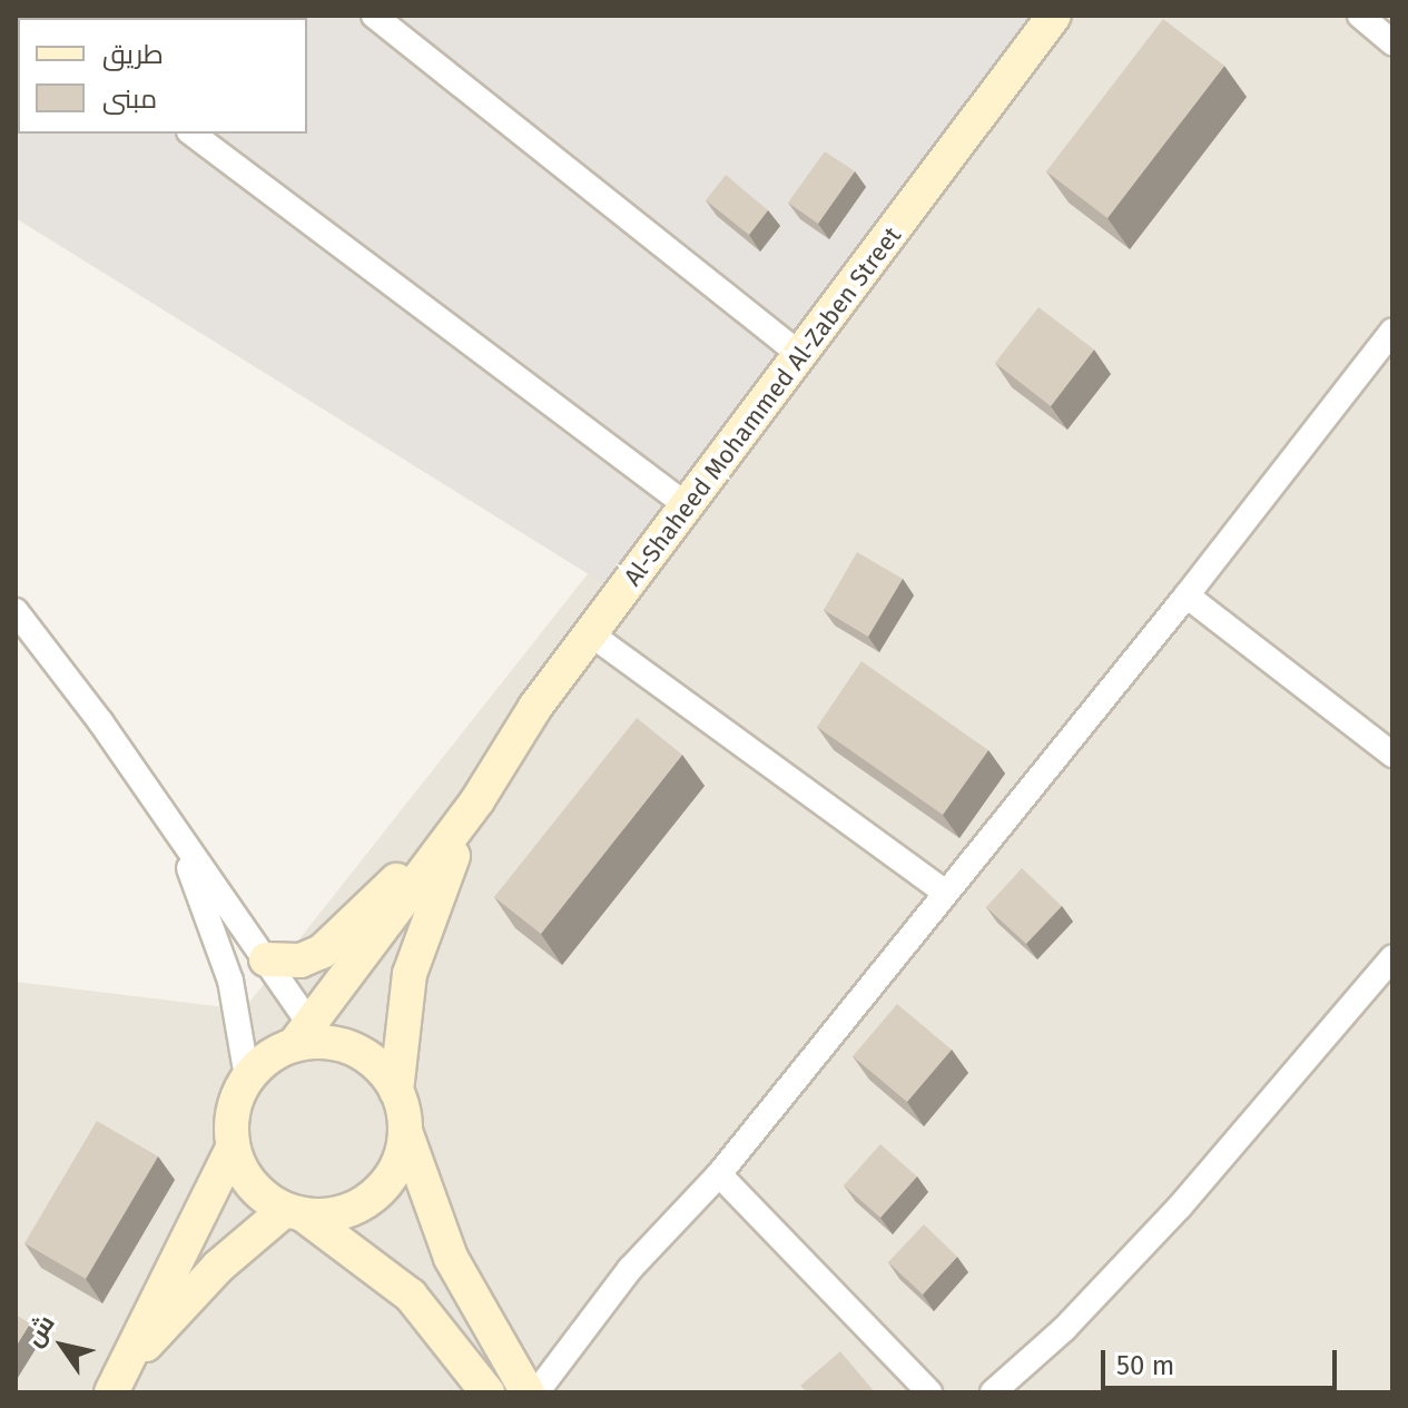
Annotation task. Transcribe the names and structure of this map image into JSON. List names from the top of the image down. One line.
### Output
{"streets":{"street":["Al-Shaheed Mohammed Al-Zaben Street"]},"legend":["طريق","مبنى"],"scale_bar":"50 m","north":"top left"}
